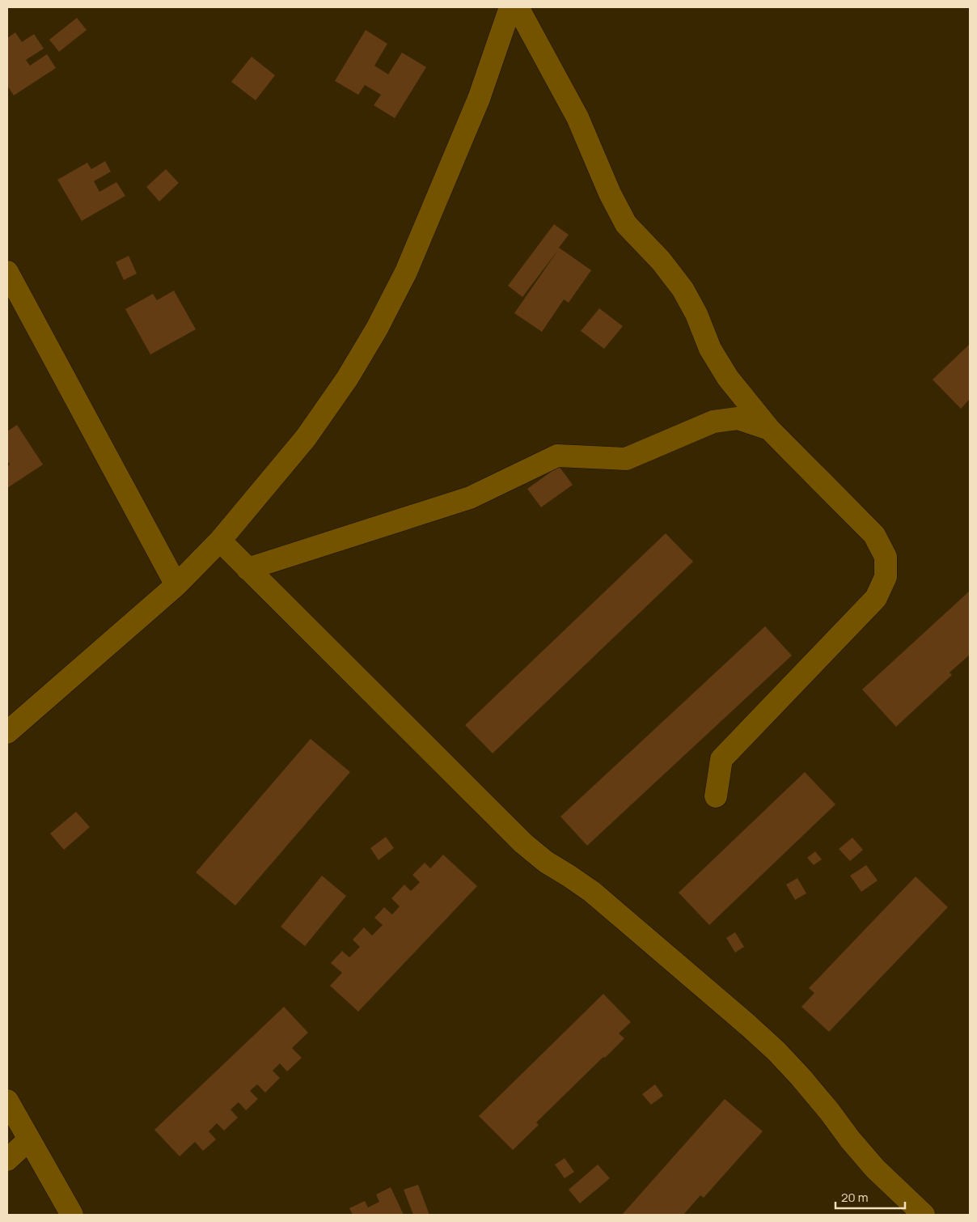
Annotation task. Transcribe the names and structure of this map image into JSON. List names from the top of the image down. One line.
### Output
{"scale_bar":"20 m"}
